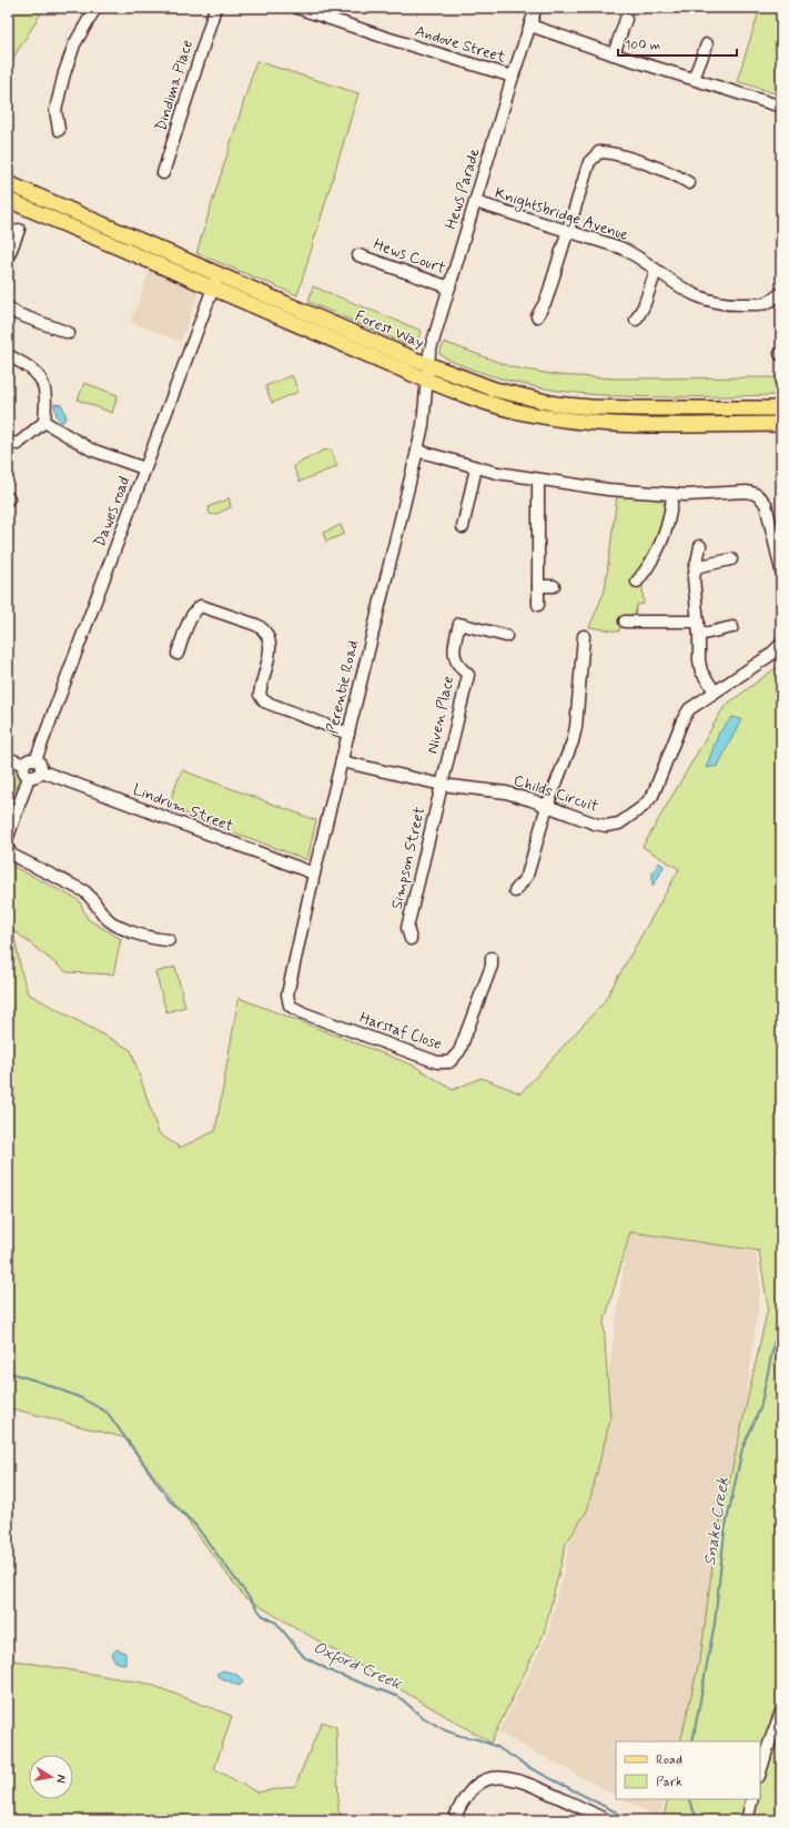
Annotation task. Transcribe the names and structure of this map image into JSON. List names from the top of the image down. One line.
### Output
{"streets":{"main road":["Forest Way"],"street":["Andove Street","Dindima Place","Hews Parade","Knightsbridge Avenue","Hews Court","Dawes road","Perentie Road","Niven Place","Childs Circuit","Lindrum Street","Simpson Street","Harstaf Close"]},"crossings":[["Andove Street","Hews Parade"],["Hews Parade","Knightsbridge Avenue"],["Hews Parade","Hews Court"],["Hews Parade","Forest Way"],["Hews Parade","Perentie Road"],["Forest Way","Dawes road"],["Forest Way","Perentie Road"],["Dawes road","Lindrum Street"],["Perentie Road","Childs Circuit"],["Perentie Road","Lindrum Street"],["Perentie Road","Harstaf Close"],["Niven Place","Childs Circuit"],["Niven Place","Simpson Street"],["Childs Circuit","Simpson Street"]],"water":["Snake Creek","Oxford Creek"],"legend":["Road","Park"],"scale_bar":"100 m","north":"right"}
